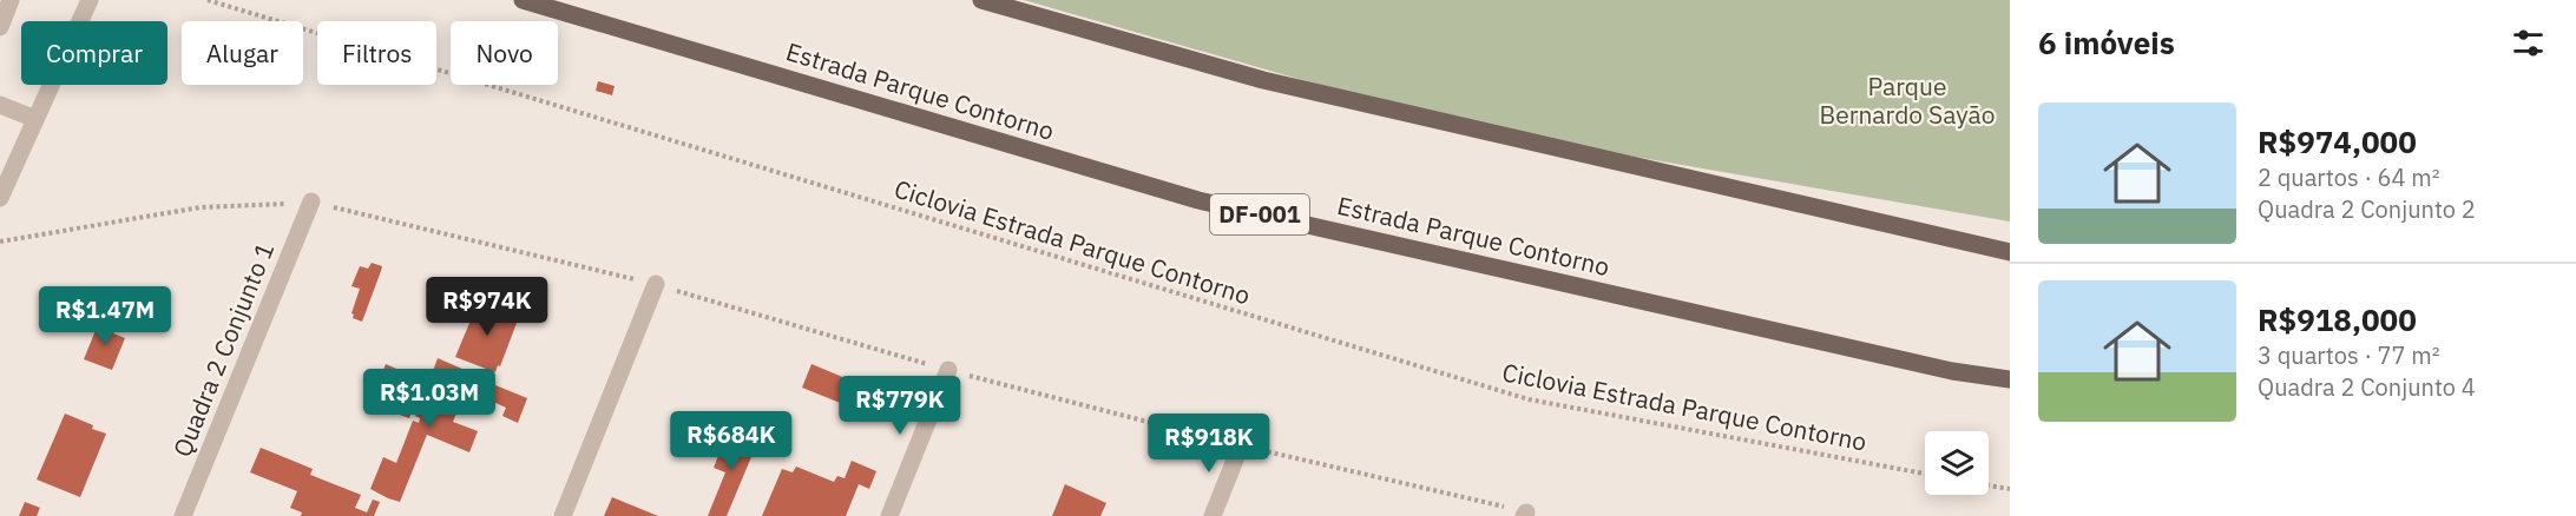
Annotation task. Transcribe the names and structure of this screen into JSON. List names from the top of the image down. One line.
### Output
{"streets":{"main road":["Estrada Parque Contorno","DF-001"],"street":["Quadra 2 Conjunto 1"],"path":["Ciclovia Estrada Parque Contorno"]},"parks":["Parque Bernardo Sayão"],"page":{"heading":"6 imóveis","chip":["Comprar","Alugar","Filtros","Novo"],"list":[{"name":"R$974,000","note":"2 quartos · 64 m² · Quadra 2 Conjunto 2"},{"name":"R$918,000","note":"3 quartos · 77 m² · Quadra 2 Conjunto 4"}],"price":["R$974K","R$1.47M","R$1.03M","R$779K","R$684K","R$918K"]}}
